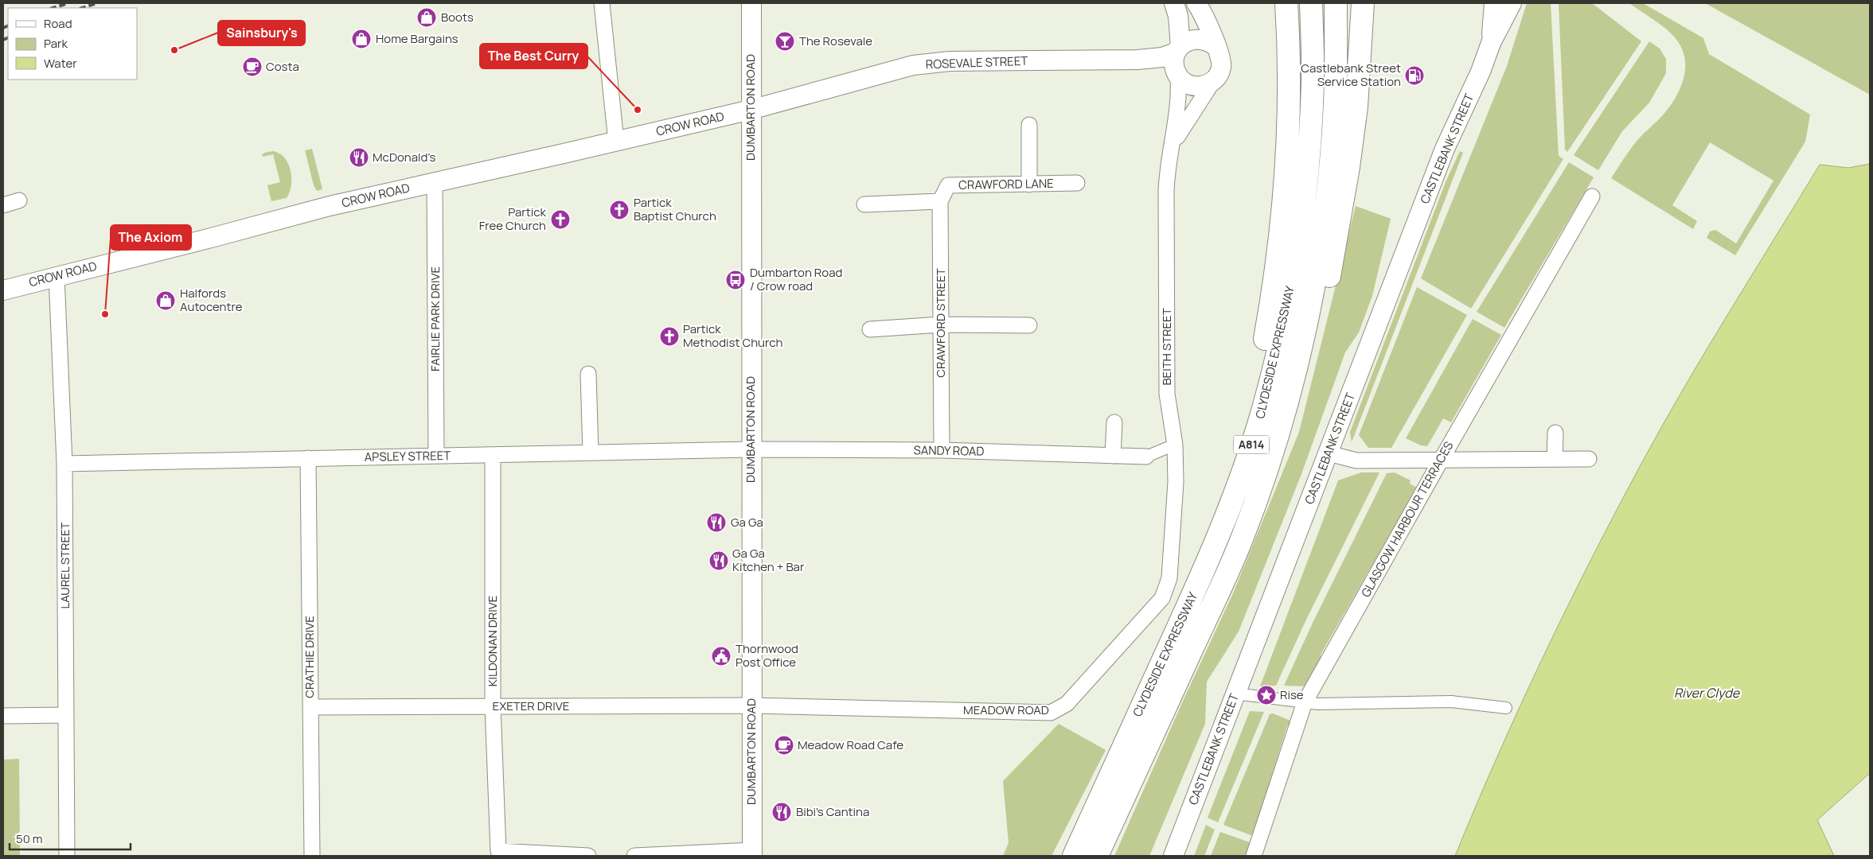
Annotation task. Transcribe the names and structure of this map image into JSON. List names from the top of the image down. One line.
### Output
{"streets":{"main road":["CLYDESIDE EXPRESSWAY","A814"],"street":["ROSEVALE STREET","DUMBARTON ROAD","CROW ROAD","CASTLEBANK STREET","CRAWFORD LANE","FAIRLIE PARK DRIVE","CRAWFORD STREET","BEITH STREET","SANDY ROAD","APSLEY STREET","GLASGOW HARBOUR TERRACES","LAUREL STREET","KILDONAN DRIVE","CRATHIE DRIVE","EXETER DRIVE","MEADOW ROAD"]},"crossings":[["ROSEVALE STREET","DUMBARTON ROAD"],["ROSEVALE STREET","CROW ROAD"],["ROSEVALE STREET","BEITH STREET"],["DUMBARTON ROAD","CROW ROAD"],["DUMBARTON ROAD","SANDY ROAD"],["DUMBARTON ROAD","APSLEY STREET"],["DUMBARTON ROAD","EXETER DRIVE"],["DUMBARTON ROAD","MEADOW ROAD"],["CROW ROAD","FAIRLIE PARK DRIVE"],["CROW ROAD","LAUREL STREET"],["CRAWFORD LANE","CRAWFORD STREET"],["FAIRLIE PARK DRIVE","APSLEY STREET"],["CRAWFORD STREET","SANDY ROAD"],["BEITH STREET","MEADOW ROAD"],["SANDY ROAD","APSLEY STREET"],["APSLEY STREET","LAUREL STREET"],["APSLEY STREET","KILDONAN DRIVE"],["APSLEY STREET","CRATHIE DRIVE"],["KILDONAN DRIVE","EXETER DRIVE"],["CRATHIE DRIVE","EXETER DRIVE"],["EXETER DRIVE","MEADOW ROAD"]],"water":["River Clyde"],"places":{"shop":["Boots","Home Bargains","Halfords Autocentre"],"bar":["The Rosevale"],"other":["Sainsbury's","The Best Curry","The Axiom"],"cafe":["Costa","Meadow Road Cafe"],"fuel station":["Castlebank Street Service Station"],"restaurant":["McDonald's","Ga Ga","Ga Ga Kitchen + Bar","Bibi's Cantina"],"church":["Partick Baptist Church","Partick Free Church","Partick Methodist Church"],"bus stop":["Dumbarton Road / Crow road"],"public building":["Thornwood Post Office"],"place":["Rise"]},"legend":["Road","Park","Water"],"scale_bar":"50 m"}
